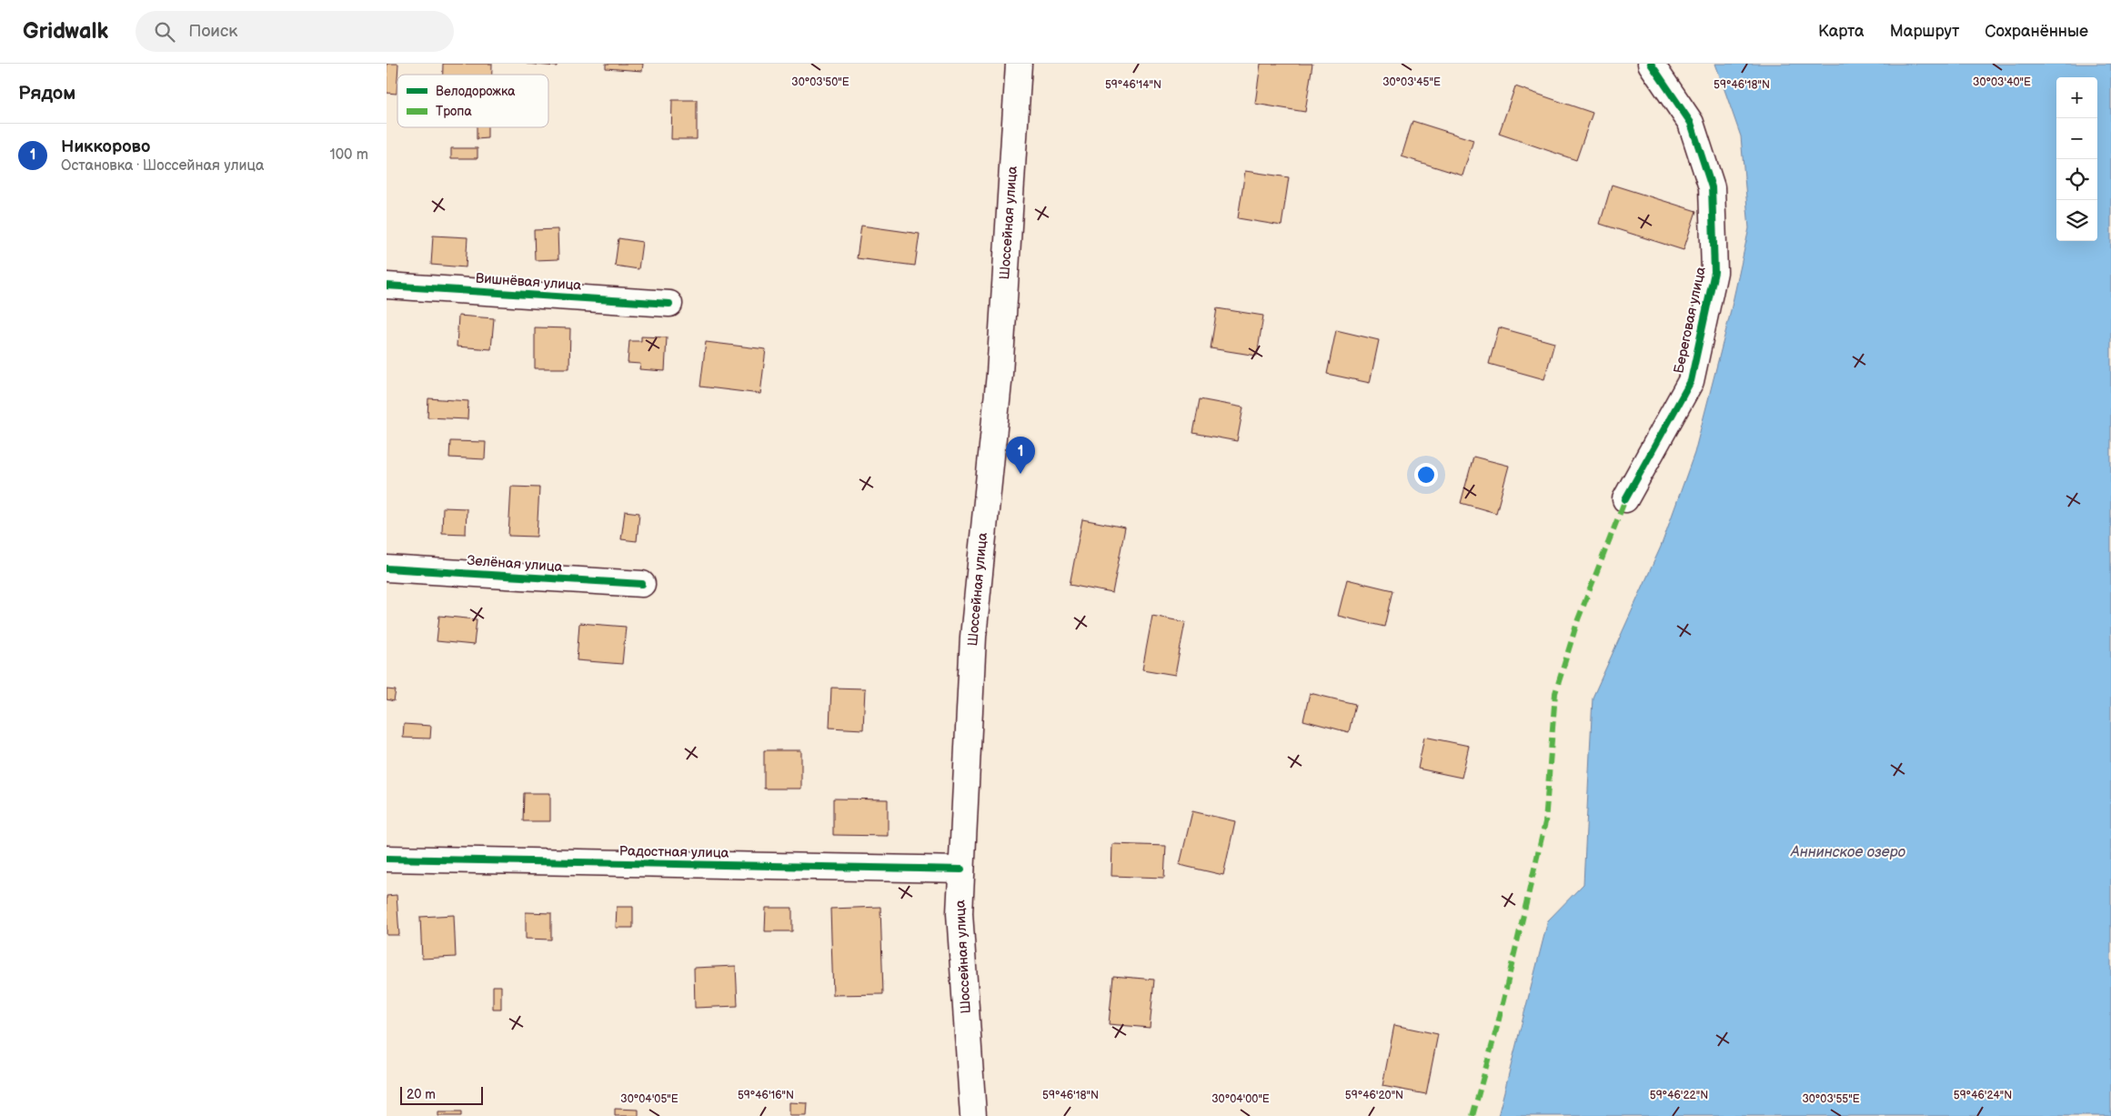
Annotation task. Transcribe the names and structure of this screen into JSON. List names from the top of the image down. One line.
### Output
{"streets":{"street":["Шоссейная улица","Вишнёвая улица","Береговая улица","Зелёная улица","Радостная улица"]},"crossings":[["Шоссейная улица","Радостная улица"]],"water":["Аннинское озеро"],"legend":["Велодорожка","Тропа"],"scale_bar":"20 m","page":{"header":"Gridwalk","search":"Поиск","nav":["Карта","Маршрут","Сохранённые"],"heading":"Рядом","map_buttons":["+","−"],"list":[{"mark":"1","name":"Никкорово","note":"Остановка · Шоссейная улица","value":"100 m"}],"pins":"1","scale":"20 m"},"coordinates":["30°03'40\"E","30°03'50\"E","30°03'45\"E","59°46'14\"N","59°46'18\"N","59°46'16\"N","59°46'20\"N","59°46'22\"N","59°46'24\"N","30°04'05\"E","30°04'00\"E","30°03'55\"E"]}
